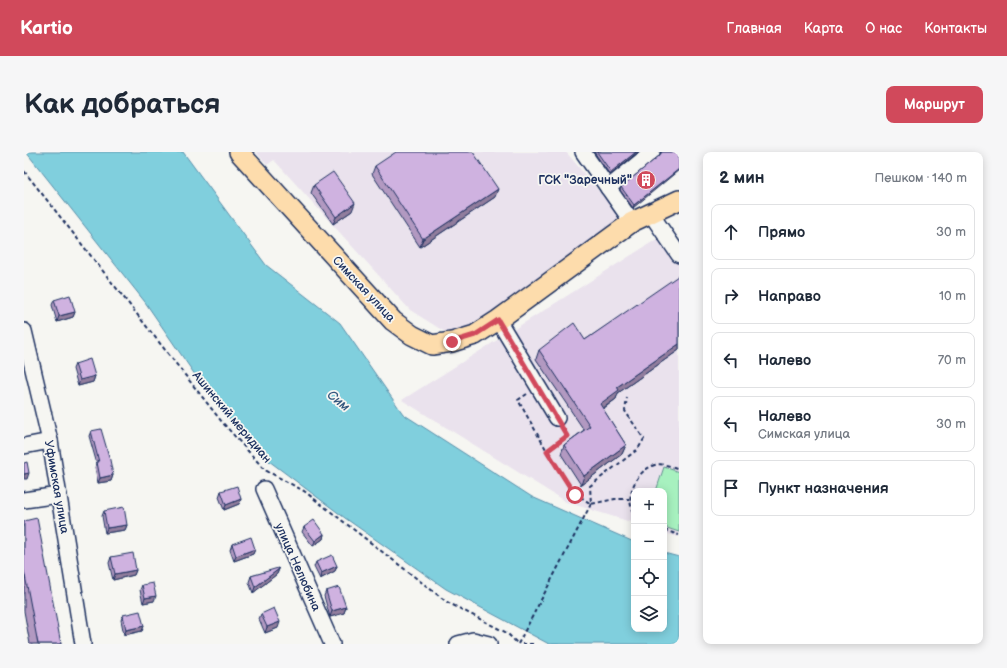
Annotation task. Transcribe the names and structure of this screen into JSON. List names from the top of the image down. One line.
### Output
{"streets":{"main road":["Симская улица"],"street":["Уфимская улица","улица Нелюбина"],"path":["Ашинский меридиан"]},"water":["Сим"],"places":{"building":["ГСК \"Заречный\""]},"page":{"header":"Kartio","nav":["Главная","Карта","О нас","Контакты"],"buttons":"Маршрут","title":"Как добраться","heading":["2 мин","Пешком · 140 m"],"list":[["Прямо","30 m"],["Направо","10 m"],["Налево","70 m"],["Налево","Симская улица","30 m"],"Пункт назначения"],"map_buttons":["+","−"]}}
